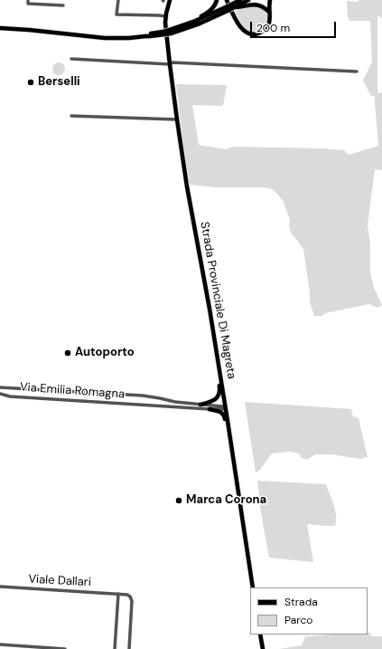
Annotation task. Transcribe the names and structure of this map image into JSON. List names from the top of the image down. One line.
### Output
{"streets":{"main road":["Strada Provinciale Di Magreta"],"street":["Via Emilia Romagna","Viale Dallari"]},"crossings":[["Strada Provinciale Di Magreta","Via Emilia Romagna"]],"places":["Berselli","Autoporto","Marca Corona"],"legend":["Strada","Parco"],"scale_bar":"200 m"}
